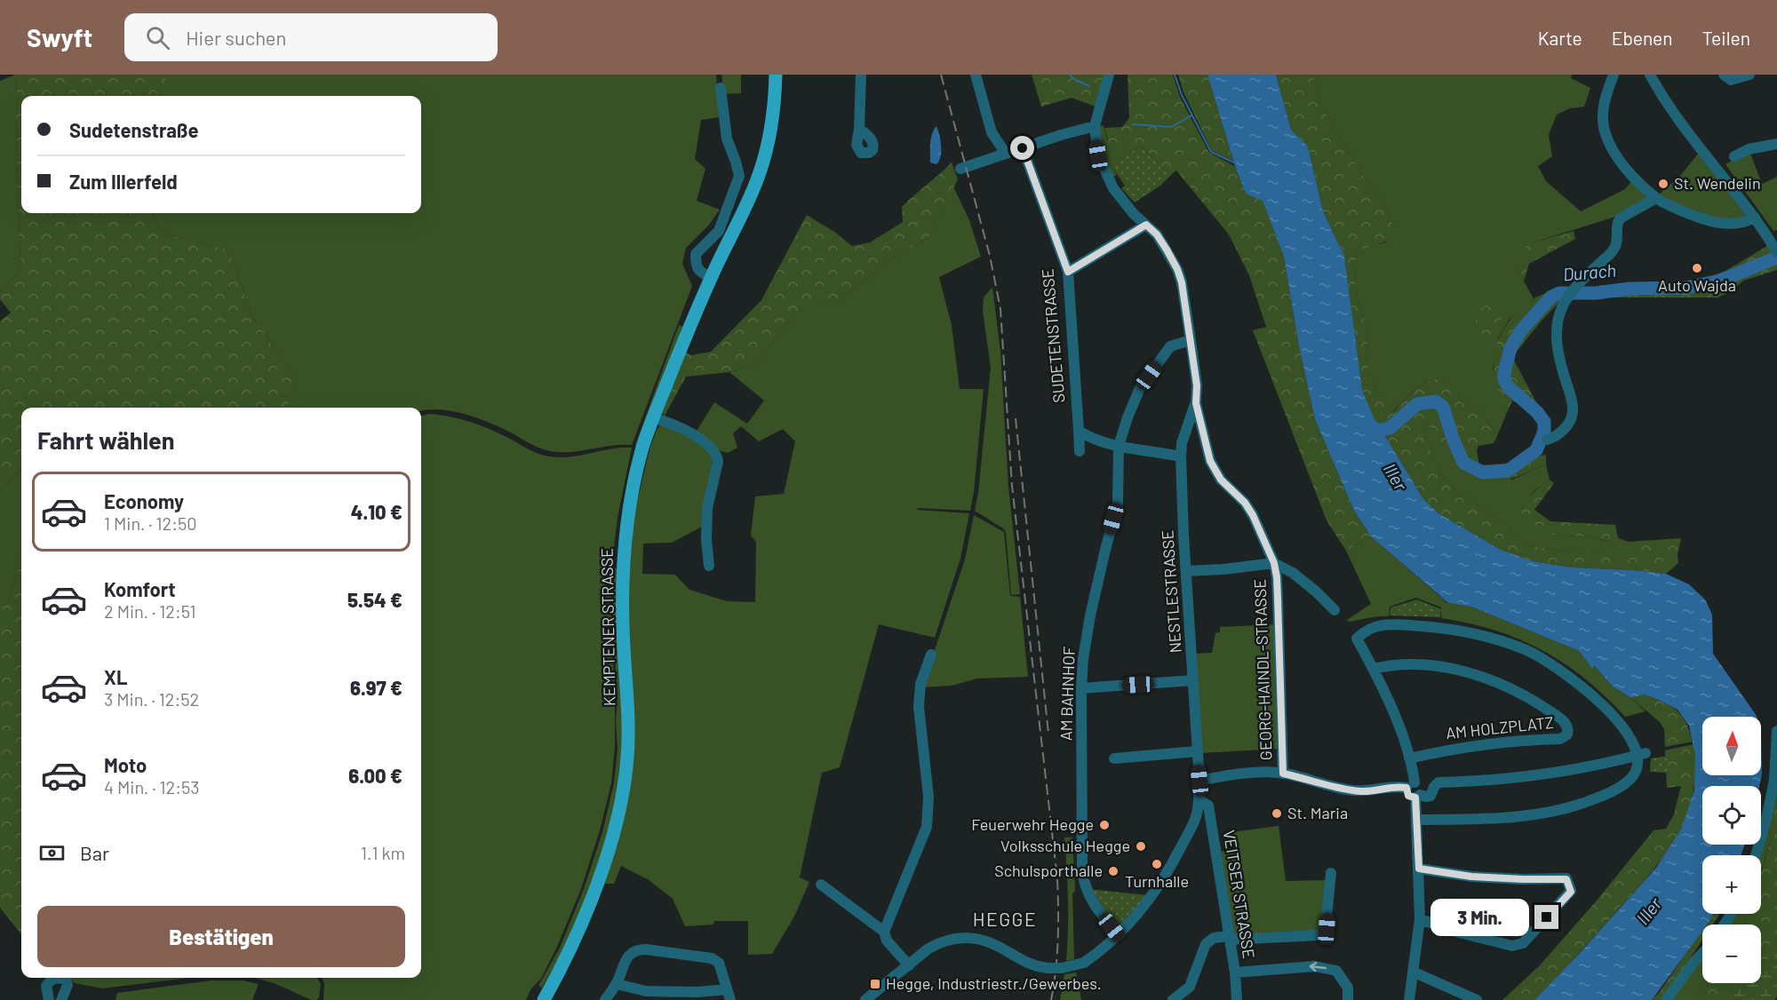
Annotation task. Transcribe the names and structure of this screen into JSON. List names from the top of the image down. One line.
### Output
{"streets":{"main road":["KEMPTENER STRASSE"],"street":["SUDETENSTRASSE","NESTLESTRASSE","GEORG-HAINDL-STRASSE","AM BAHNHOF","AM HOLZPLATZ","VEITSER STRASSE"]},"crossings":[["NESTLESTRASSE","GEORG-HAINDL-STRASSE"],["NESTLESTRASSE","AM BAHNHOF"],["NESTLESTRASSE","VEITSER STRASSE"],["GEORG-HAINDL-STRASSE","AM BAHNHOF"]],"districts":["HEGGE"],"water":["Durach","Iller"],"places":{"other":["St. Wendelin","Auto Wajda","St. Maria","Feuerwehr Hegge","Volksschule Hegge","Turnhalle","Schulsporthalle"],"transit":["Hegge, Industriestr./Gewerbes."]},"north":"top","page":{"header":"Swyft","search":"Hier suchen","nav":["Karte","Ebenen","Teilen"],"banner":["Sudetenstraße","Zum Illerfeld"],"heading":"Fahrt wählen","list":[{"name":"Economy","note":"1 Min. · 12:50","value":"4.10 €"},{"name":"Komfort","note":"2 Min. · 12:51","value":"5.54 €"},{"name":"XL","note":"3 Min. · 12:52","value":"6.97 €"},{"name":"Moto","note":"4 Min. · 12:53","value":"6.00 €"}],"map_buttons":["+","−"],"pay":["Bar","1.1 km"],"buttons":"Bestätigen","bubble":"3 Min."}}
